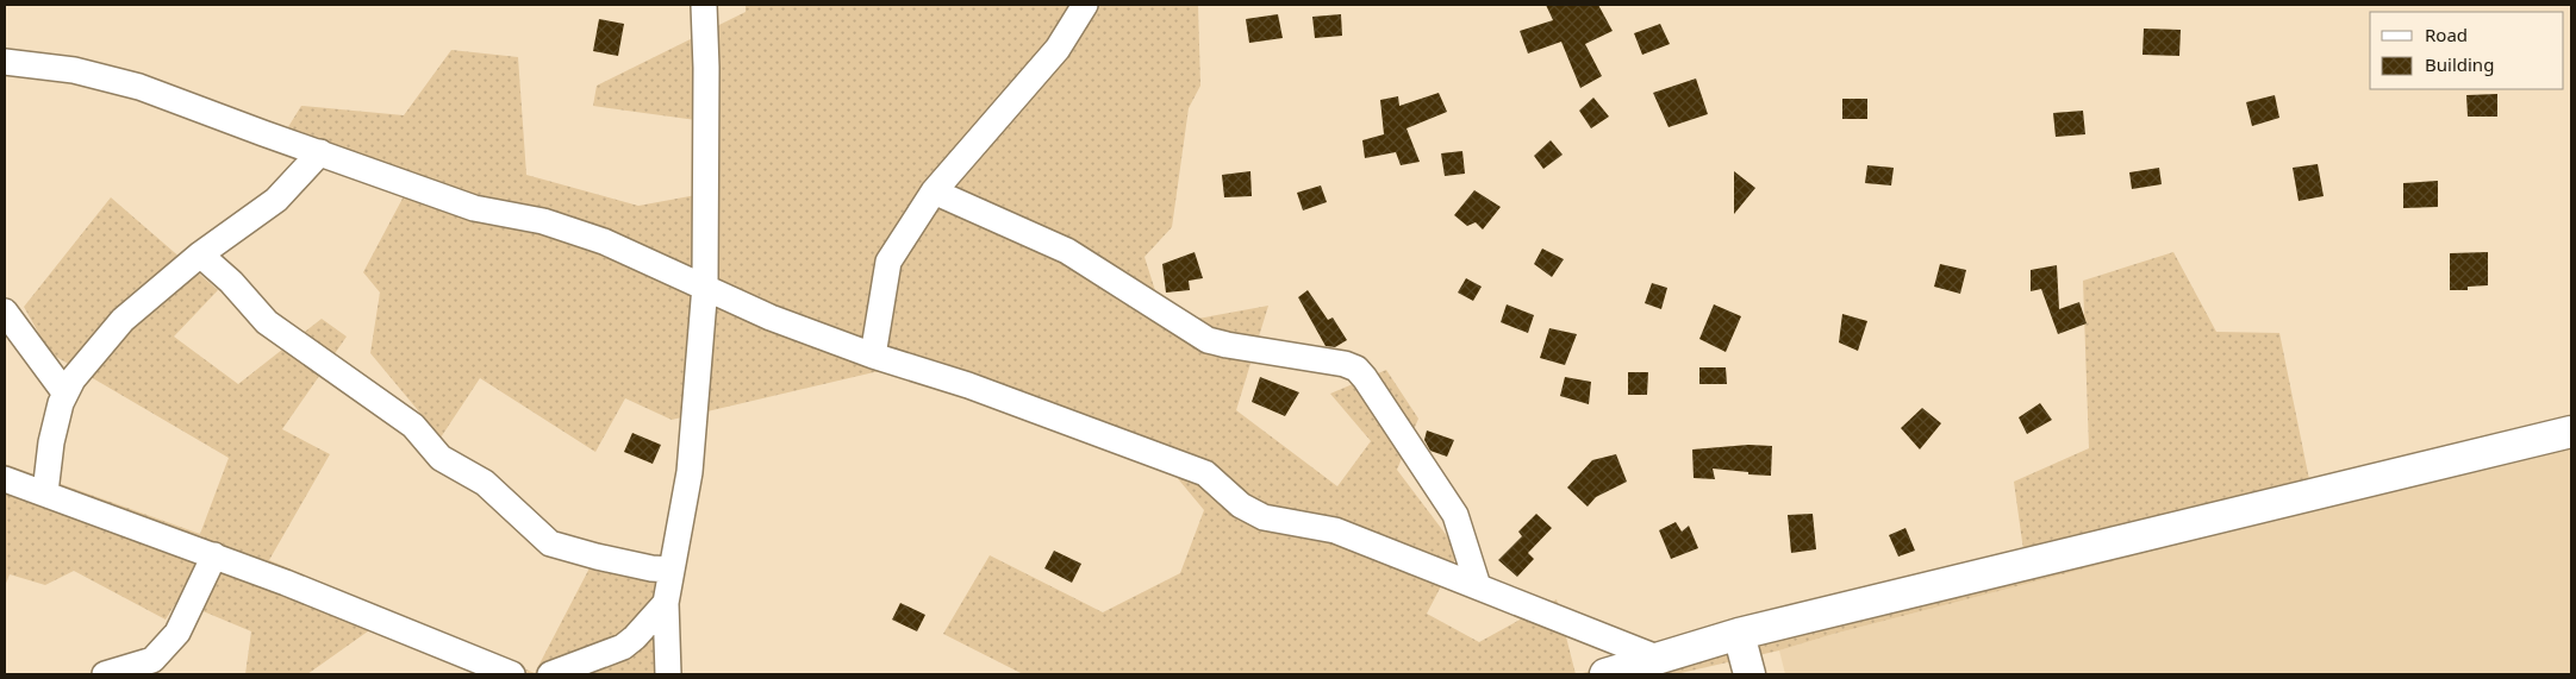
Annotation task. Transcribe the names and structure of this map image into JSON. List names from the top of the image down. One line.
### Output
{"legend":["Road","Building"]}
